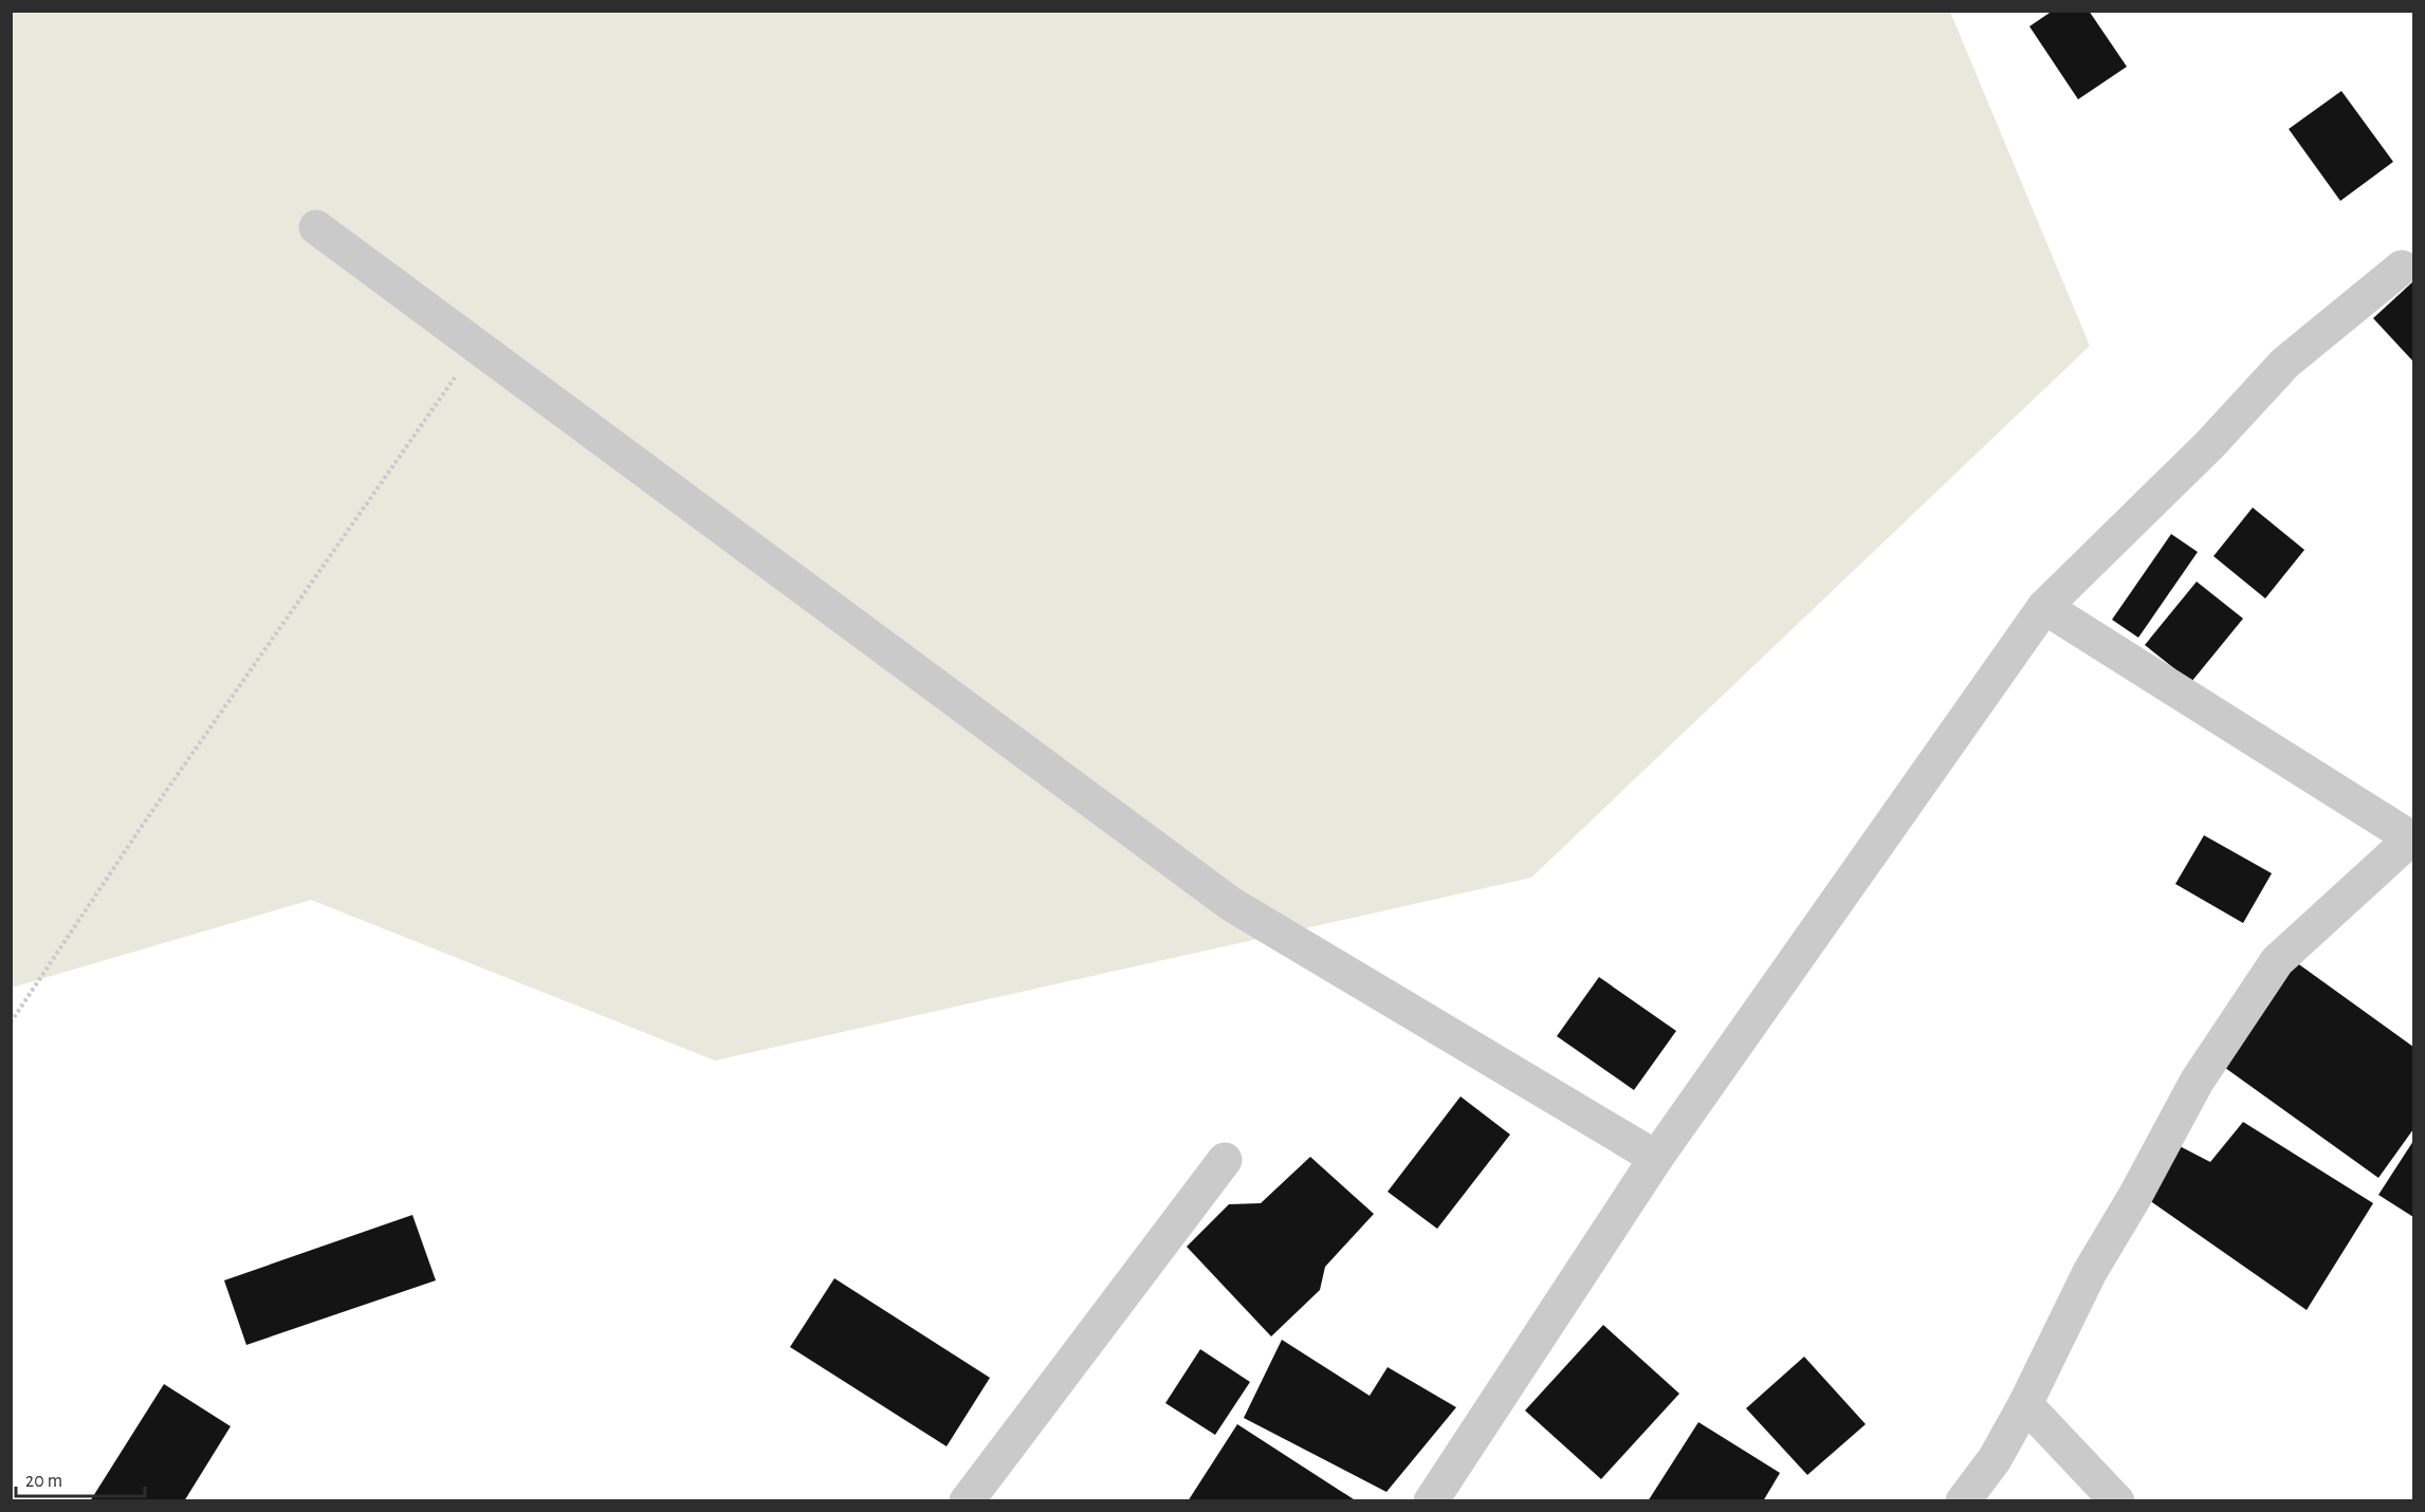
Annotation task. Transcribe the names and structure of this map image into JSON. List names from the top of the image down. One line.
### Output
{"scale_bar":"20 m"}
